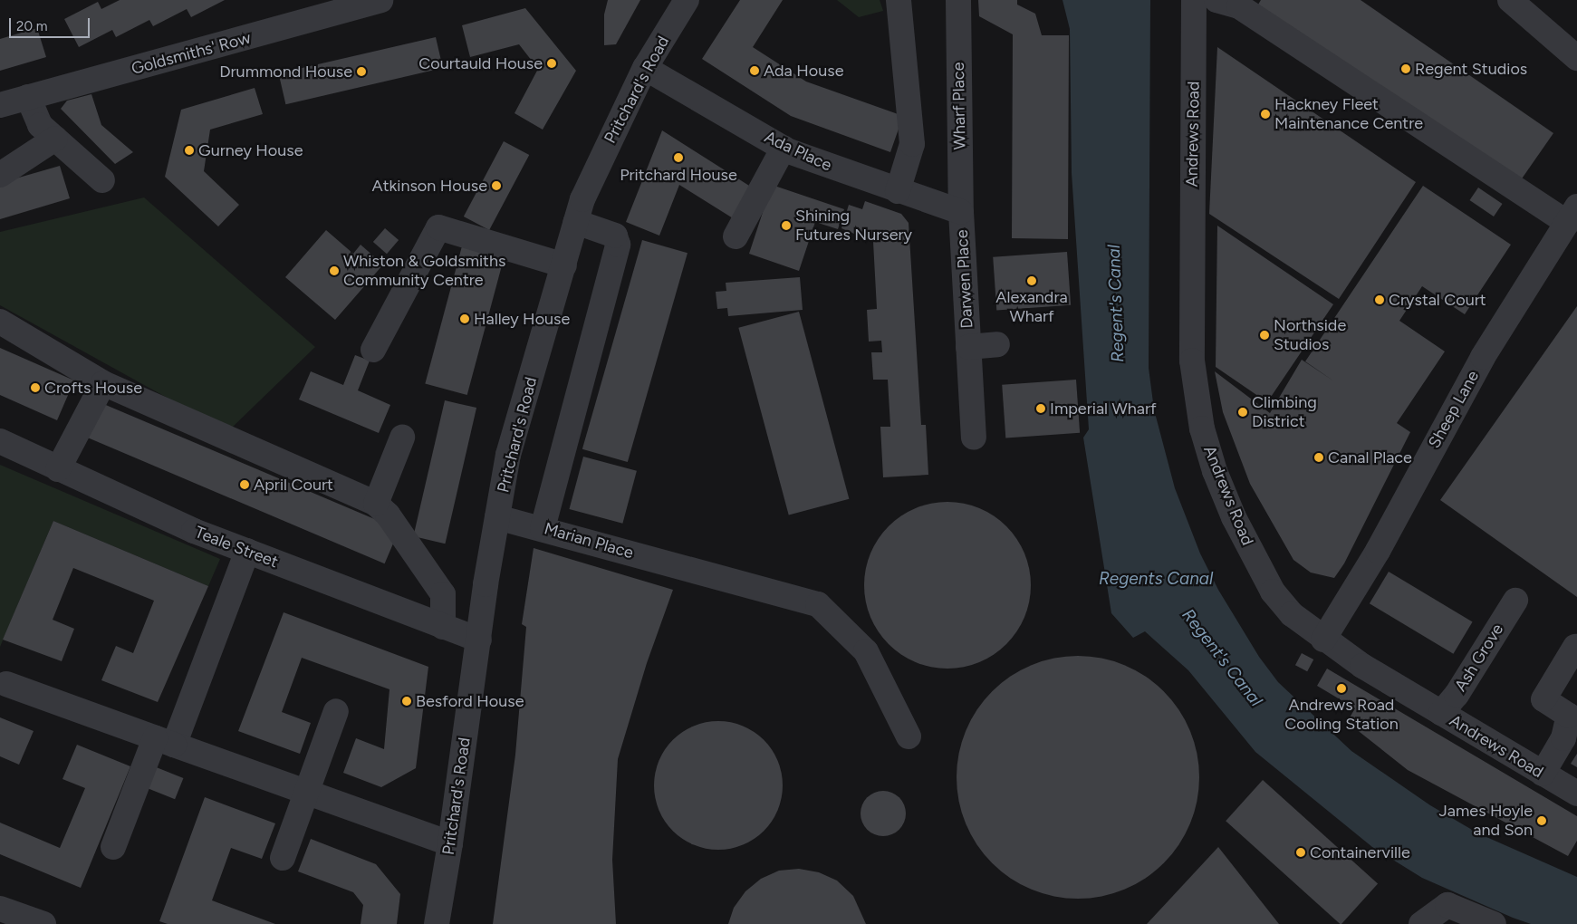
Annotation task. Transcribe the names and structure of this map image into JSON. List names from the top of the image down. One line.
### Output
{"streets":{"street":["Goldsmiths' Row","Pritchard's Road","Wharf Place","Andrews Road","Ada Place","Darwen Place","Sheep Lane","Marian Place","Teale Street","Ash Grove"]},"crossings":[["Pritchard's Road","Ada Place"],["Pritchard's Road","Marian Place"],["Pritchard's Road","Teale Street"],["Wharf Place","Ada Place"],["Wharf Place","Darwen Place"],["Andrews Road","Sheep Lane"],["Andrews Road","Ash Grove"],["Ada Place","Darwen Place"]],"water":["Regent's Canal","Regents Canal"],"places":["Courtauld House","Regent Studios","Ada House","Drummond House","Hackney Fleet Maintenance Centre","Gurney House","Pritchard House","Atkinson House","Shining Futures Nursery","Whiston & Goldsmiths Community Centre","Alexandra Wharf","Crystal Court","Halley House","Northside Studios","Crofts House","Imperial Wharf","Climbing District","Canal Place","April Court","Andrews Road Cooling Station","Besford House","James Hoyle and Son","Containerville"],"scale_bar":"20 m"}
